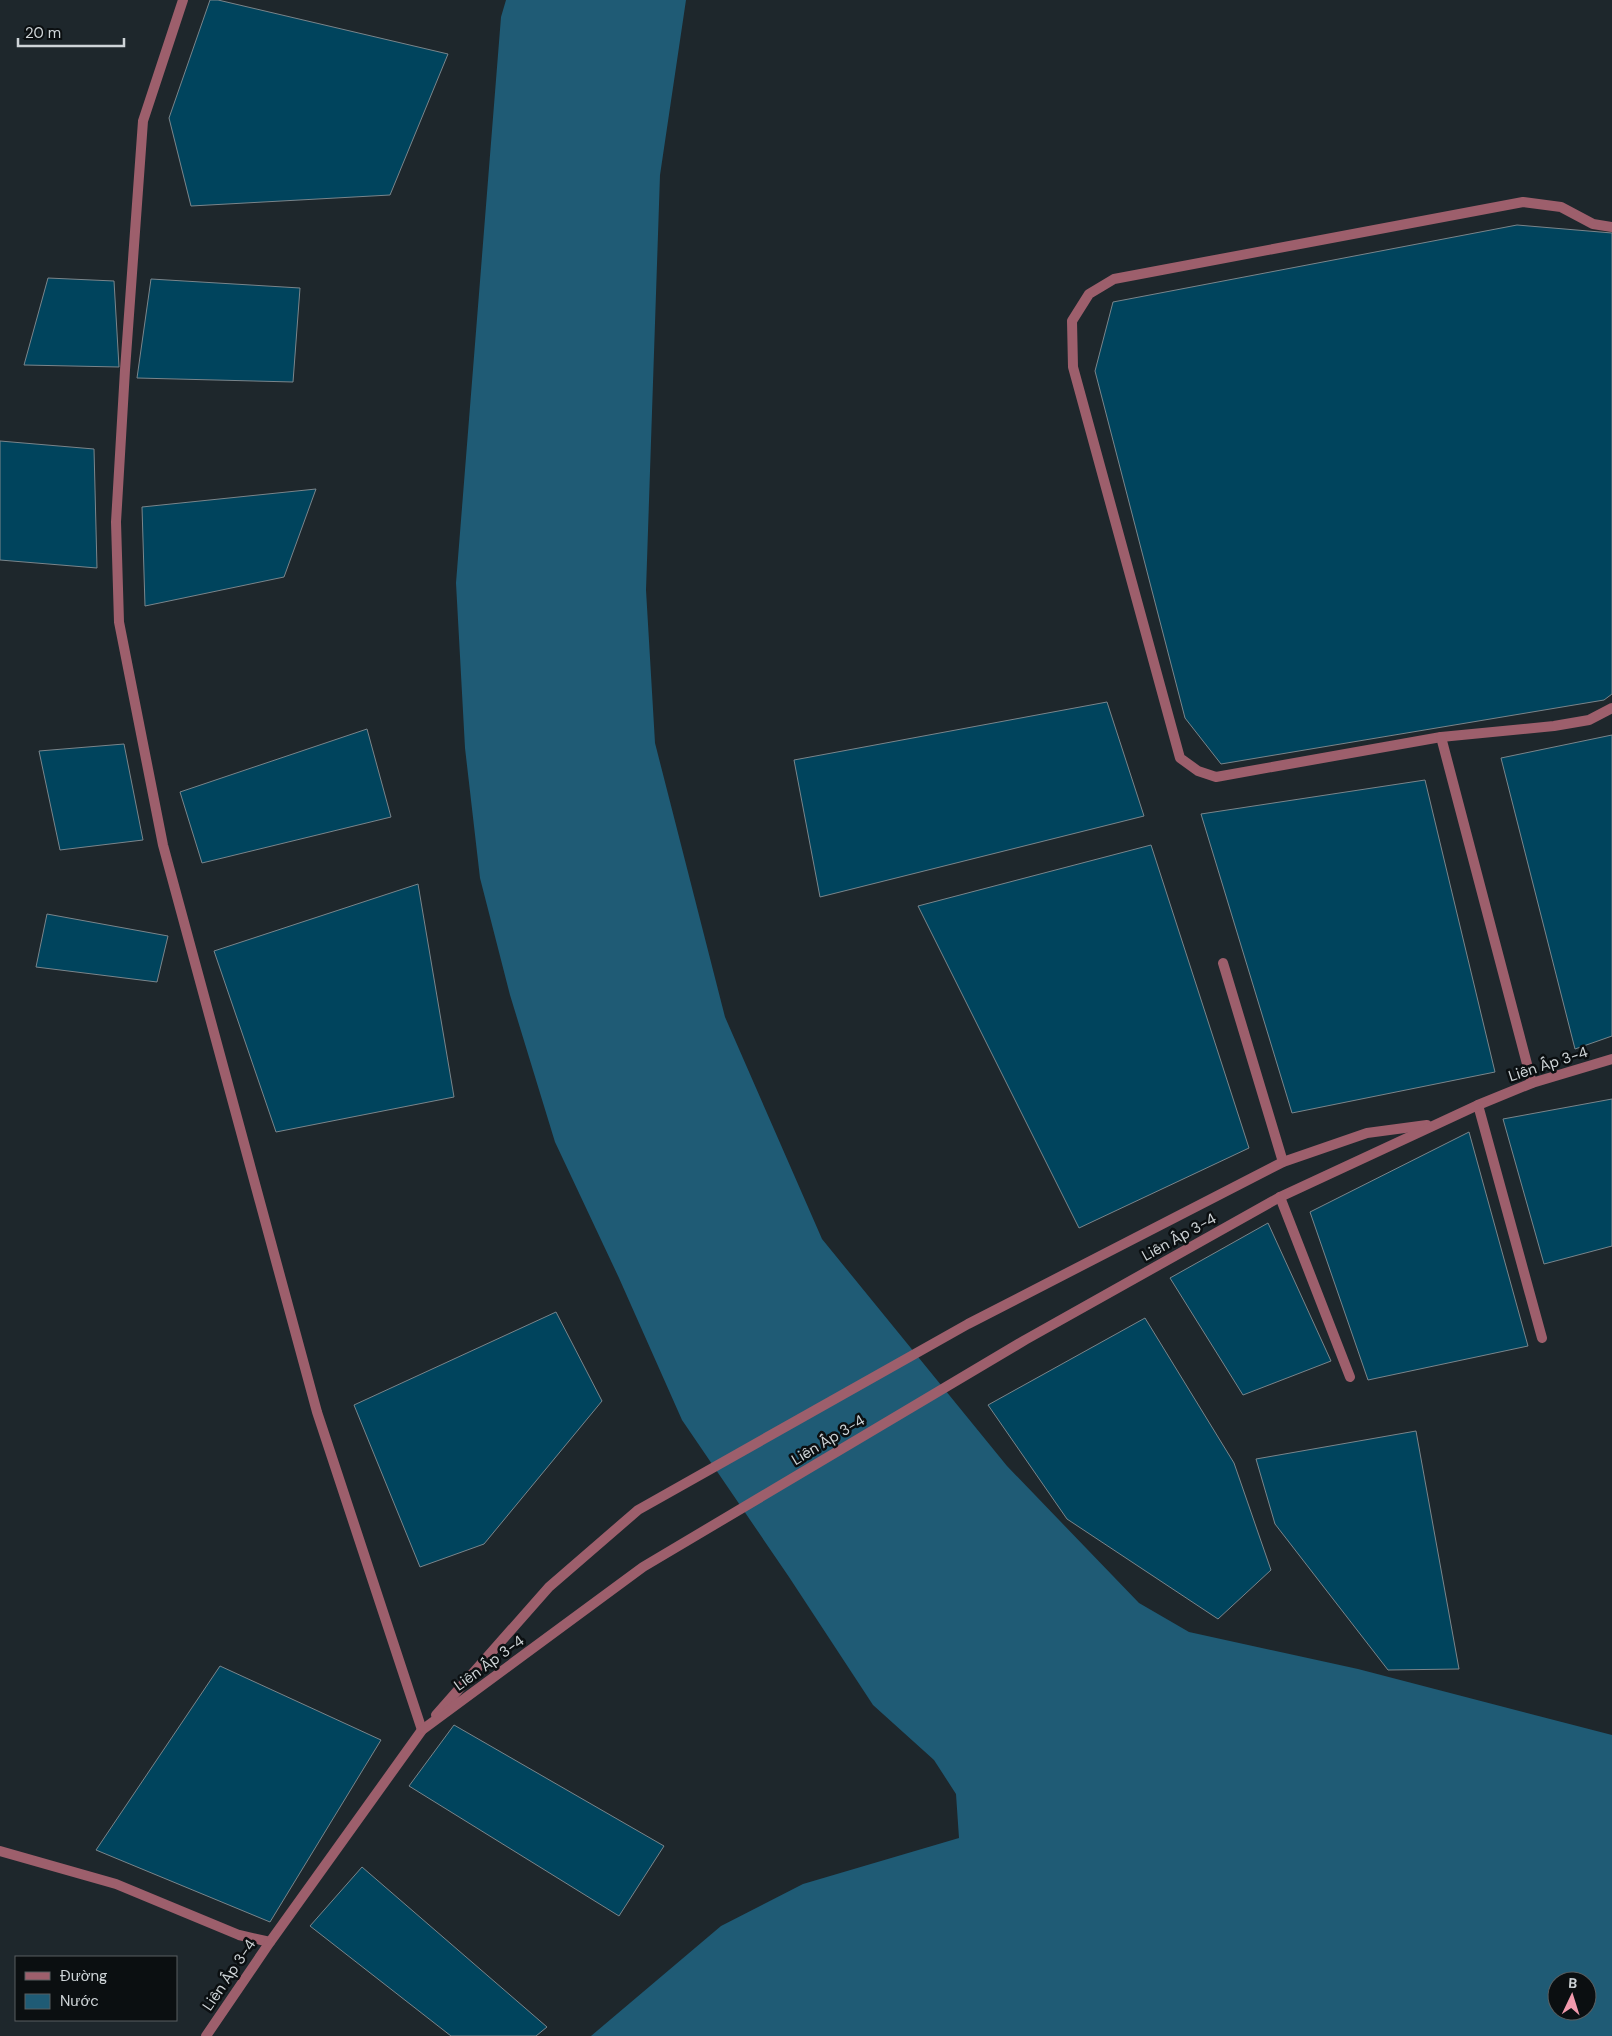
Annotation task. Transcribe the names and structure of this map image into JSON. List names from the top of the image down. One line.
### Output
{"streets":{"street":["Liên Ấp 3-4"]},"legend":["Đường","Nước"],"scale_bar":"20 m","north":"top"}
